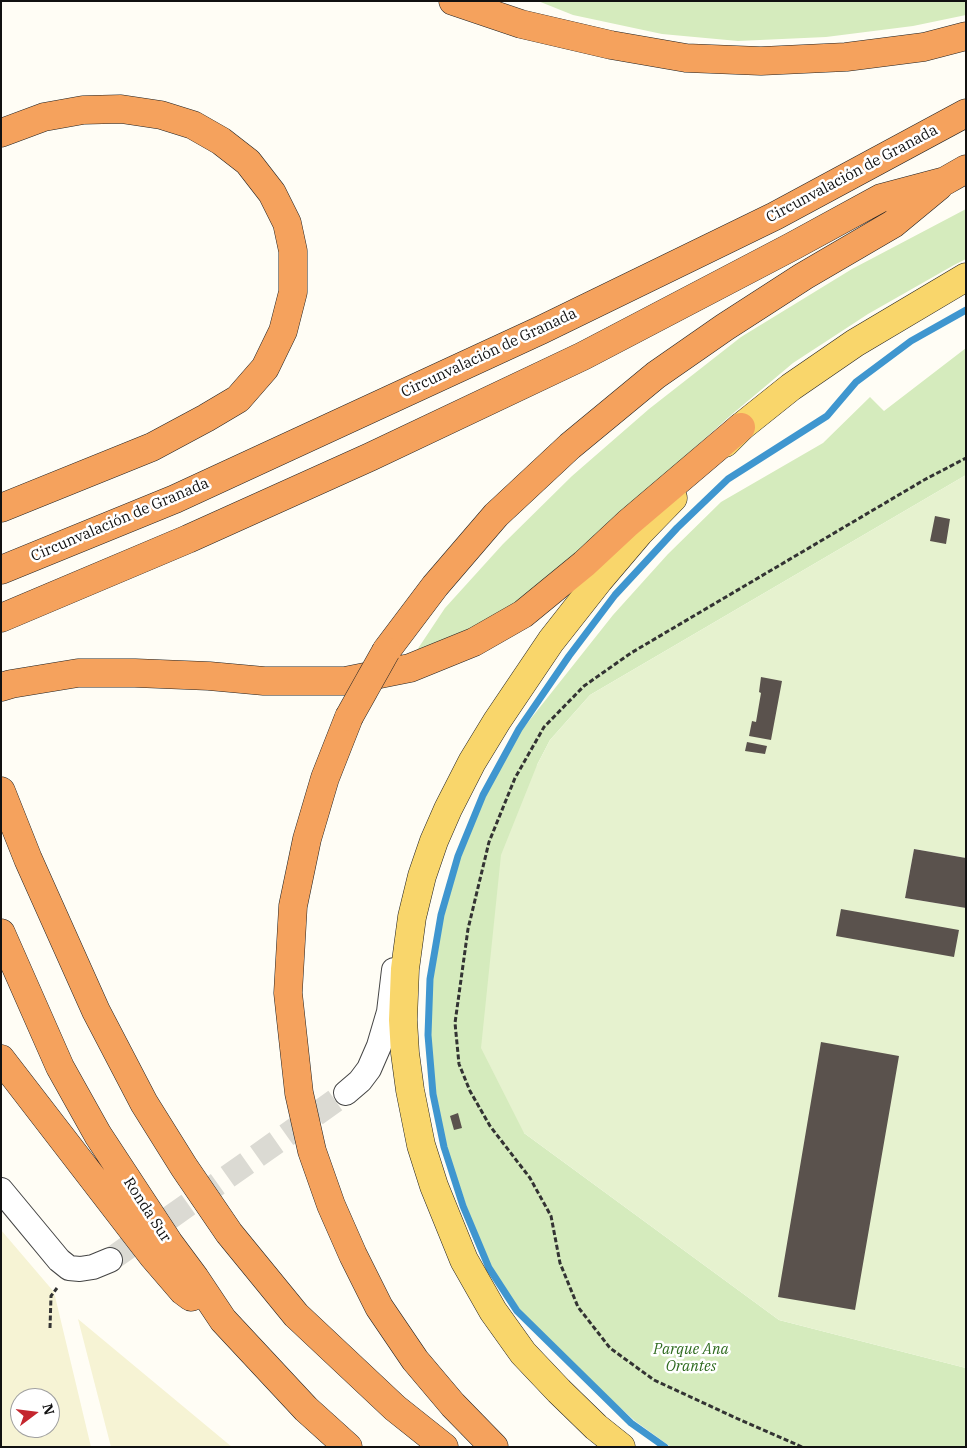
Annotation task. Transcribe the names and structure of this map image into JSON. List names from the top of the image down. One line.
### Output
{"streets":{"highway":["Circunvalación de Granada","Ronda Sur"]},"parks":["Parque Ana Orantes"],"north":"right"}
